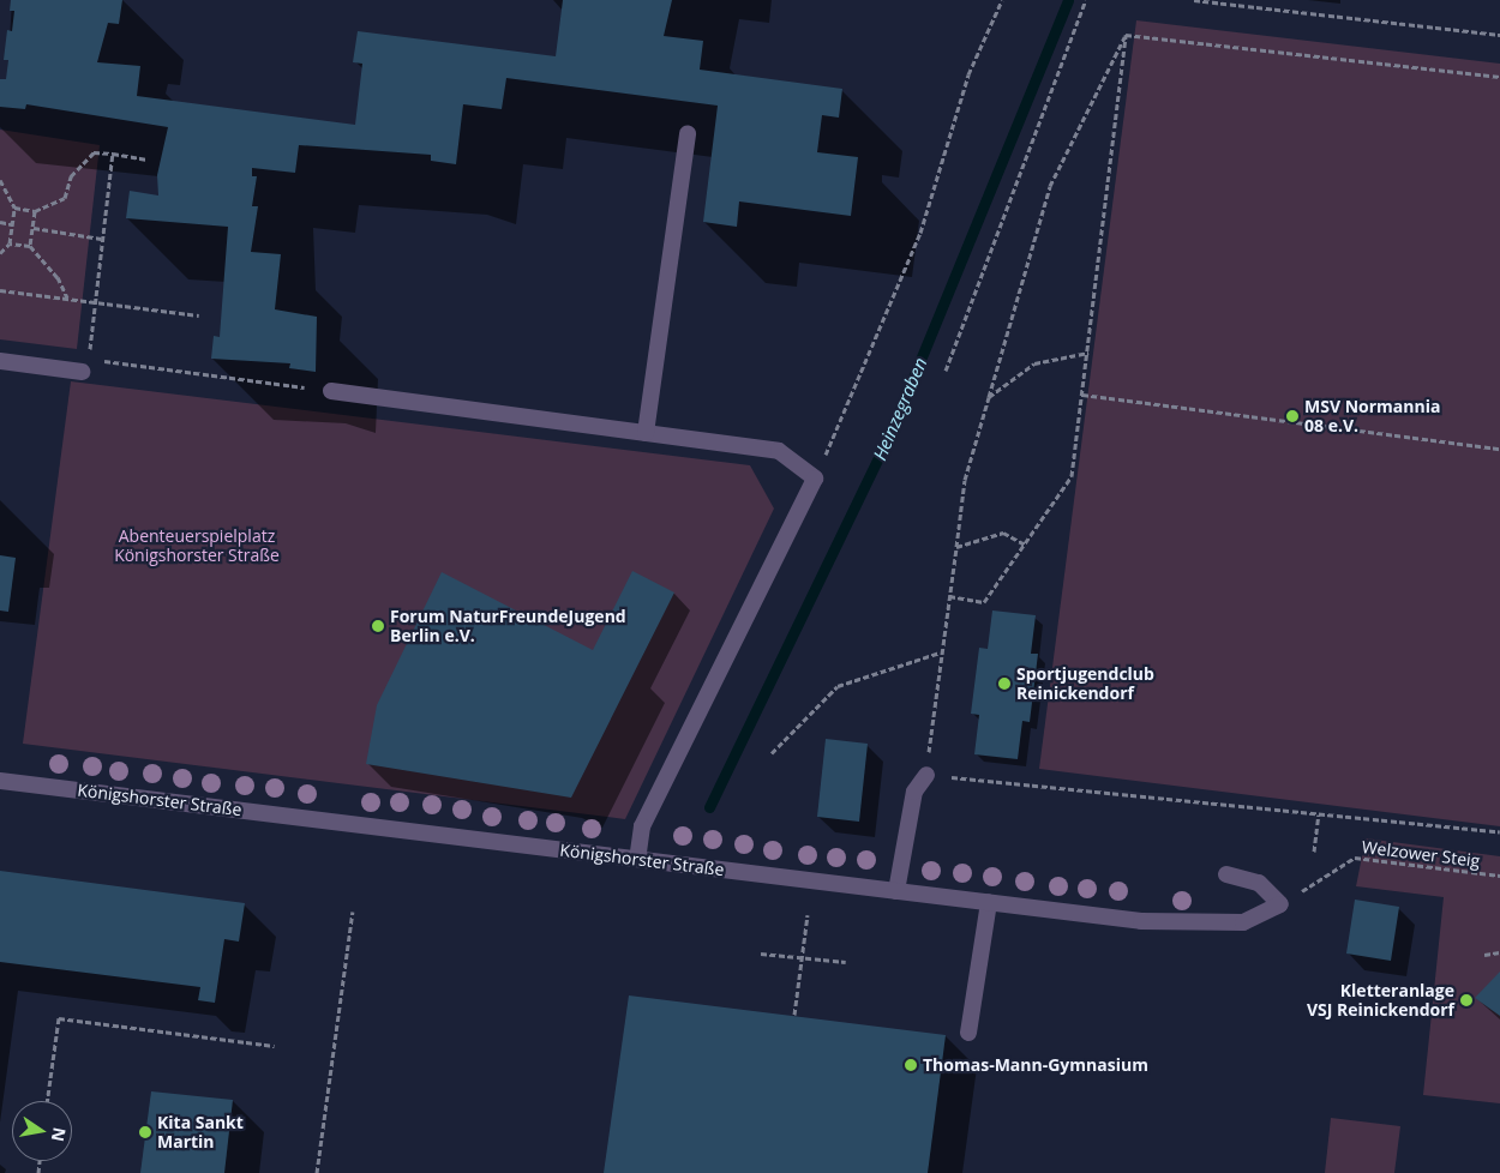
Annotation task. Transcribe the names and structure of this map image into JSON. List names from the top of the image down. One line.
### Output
{"streets":{"street":["Königshorster Straße"],"path":["Welzower Steig"]},"crossings":[["Königshorster Straße","Welzower Steig"]],"water":["Heinzegraben"],"parks":["Abenteuerspielplatz Königshorster Straße"],"places":["MSV Normannia 08 e.V.","Forum NaturFreundeJugend Berlin e.V.","Sportjugendclub Reinickendorf","Kletteranlage VSJ Reinickendorf","Thomas-Mann-Gymnasium","Kita Sankt Martin"],"north":"right"}
